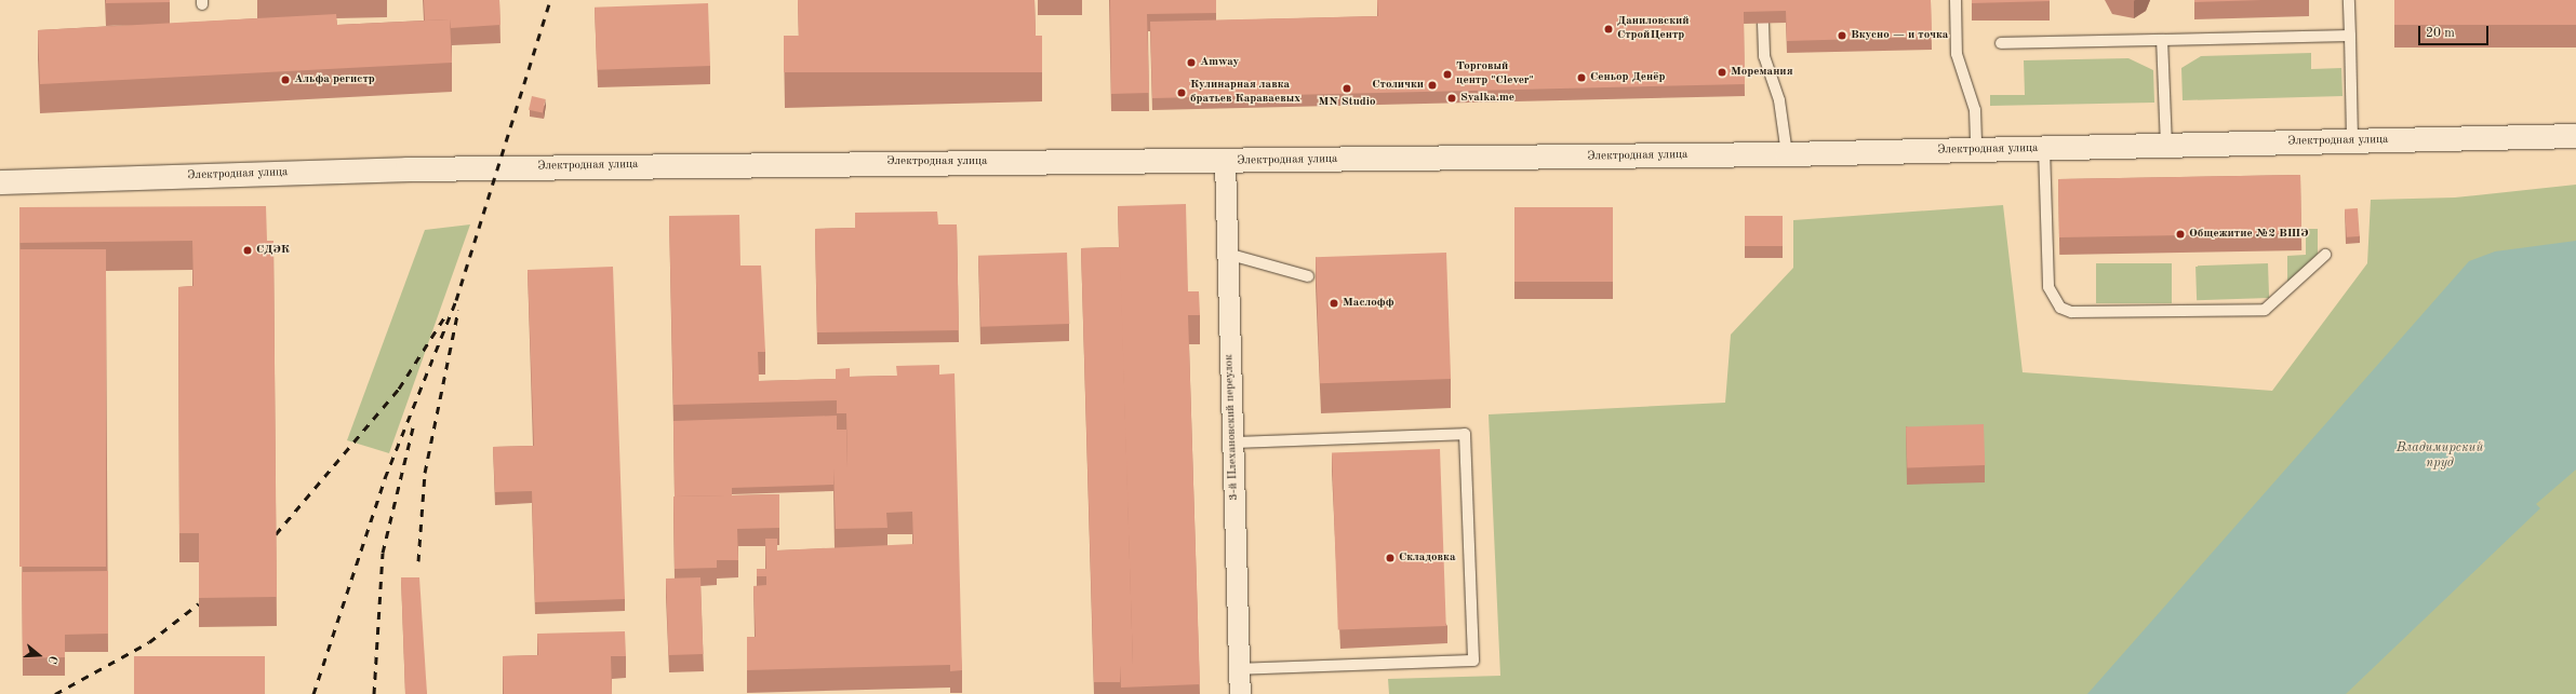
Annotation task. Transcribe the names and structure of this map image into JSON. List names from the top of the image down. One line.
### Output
{"streets":{"street":["Электродная улица","3-й Плехановский переулок"]},"crossings":[["Электродная улица","3-й Плехановский переулок"]],"water":["Владимирский пруд"],"places":["Даниловский СтройЦентр","Вкусно — и точка","Amway","Моремания","Торговый центр \"Clever\"","Сеньор Денёр","Альфа регистр","Столички","MN Studio","Кулинарная лавка братьев Караваевых","Svalka.me","Общежитие №2 ВШЭ","СДЭК","Маслофф","Складовка"],"scale_bar":"20 m","north":"right"}
